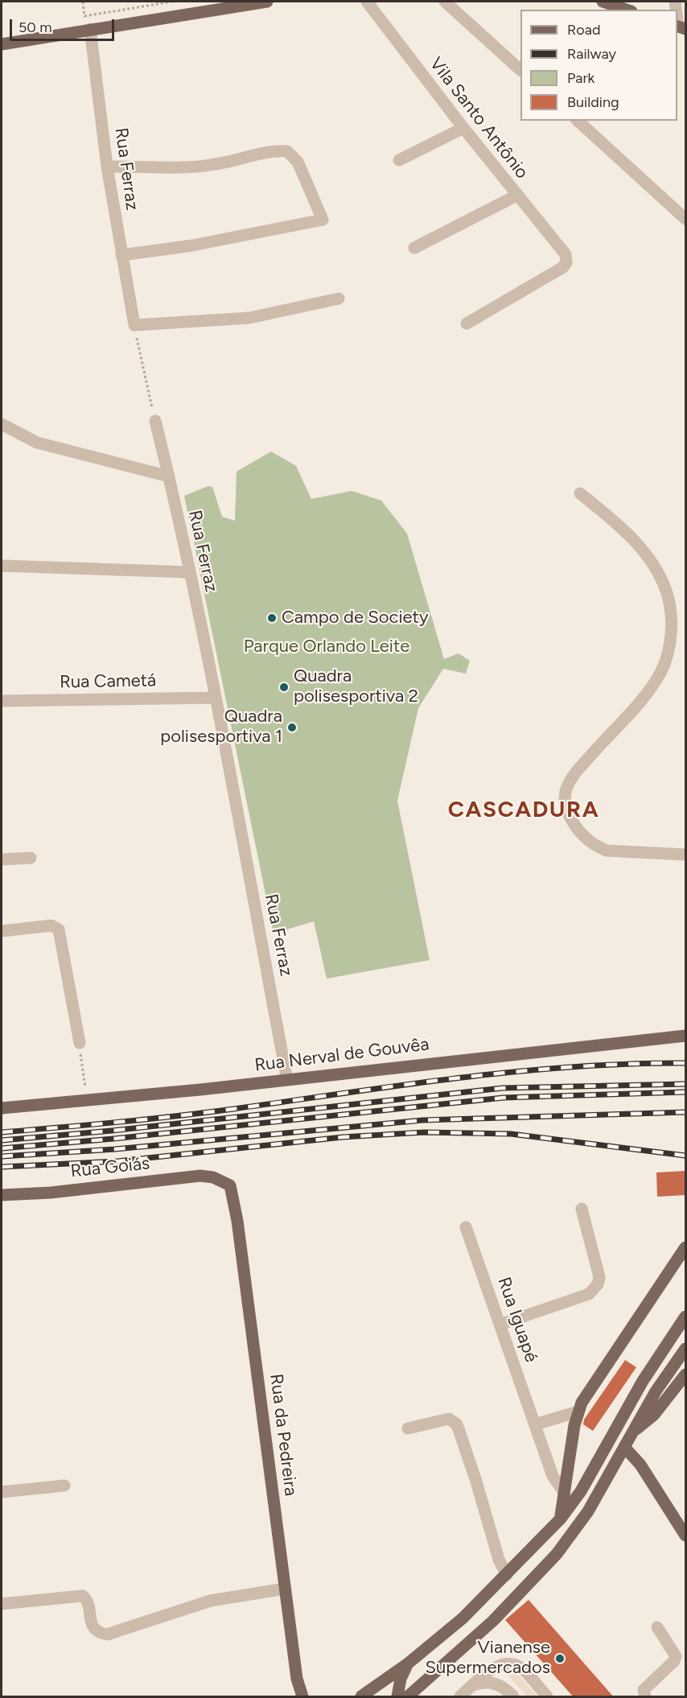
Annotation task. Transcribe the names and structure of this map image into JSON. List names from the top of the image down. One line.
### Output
{"streets":{"main road":["Rua Nerval de Gouvêa","Rua Goiás","Rua da Pedreira"],"street":["Vila Santo Antônio","Rua Ferraz","Rua Cametá","Rua Iguapé"]},"crossings":[["Rua Ferraz","Rua Cametá"],["Rua Ferraz","Rua Nerval de Gouvêa"],["Rua Goiás","Rua da Pedreira"]],"districts":["CASCADURA"],"parks":["Parque Orlando Leite"],"places":["Campo de Society","Quadra polisesportiva 2","Quadra polisesportiva 1","Vianense Supermercados"],"legend":["Road","Railway","Park","Building"],"scale_bar":"50 m"}
